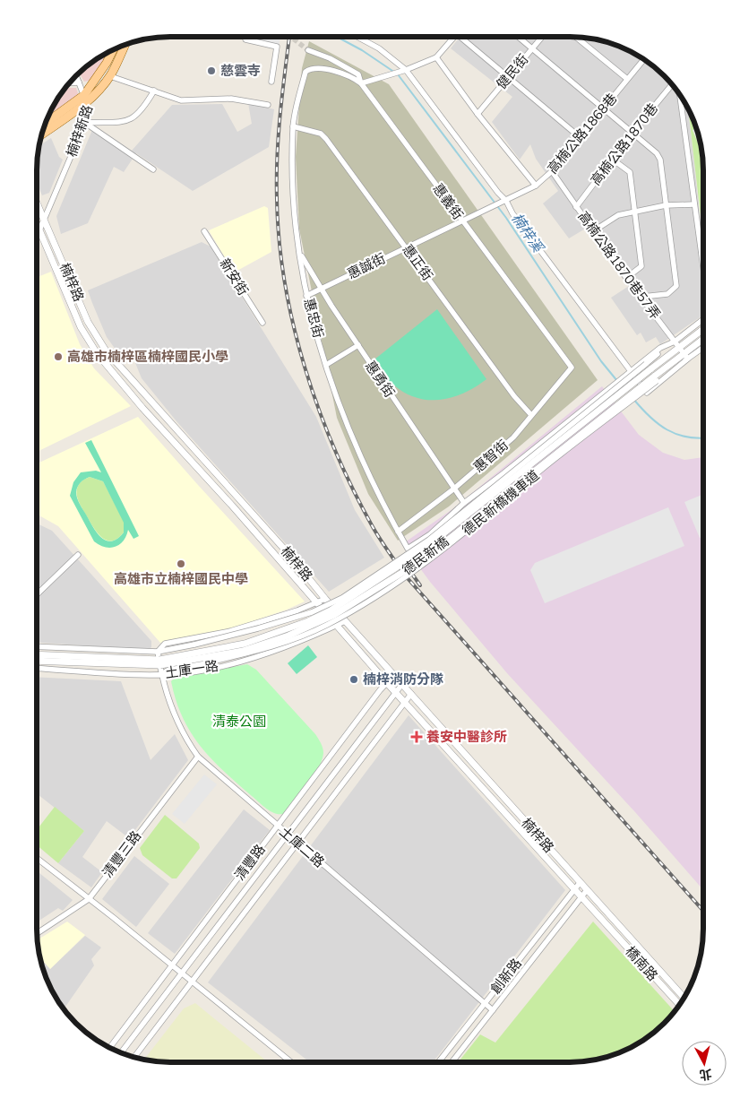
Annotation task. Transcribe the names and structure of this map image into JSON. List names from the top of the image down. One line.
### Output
{"streets":{"main road":["楠梓新路"],"street":["健民街","高楠公路1868巷","高楠公路1870巷","惠義街","惠正街","高楠公路1870巷57弄","惠誠街","新安街","楠梓路","惠忠街","惠勇街","惠智街","德民新橋機車道","德民新橋","土庫一路","土庫二路","清豐三路","清豐路","橋南路","創新路"]},"crossings":[["楠梓新路","楠梓路"],["高楠公路1868巷","高楠公路1870巷57弄"],["高楠公路1868巷","惠誠街"],["高楠公路1870巷","高楠公路1870巷57弄"],["惠義街","惠誠街"],["惠義街","惠忠街"],["惠義街","惠智街"],["惠正街","惠誠街"],["惠正街","惠忠街"],["惠正街","惠智街"],["高楠公路1870巷57弄","德民新橋機車道"],["高楠公路1870巷57弄","德民新橋"],["惠誠街","惠忠街"],["惠誠街","惠勇街"],["楠梓路","土庫一路"],["楠梓路","清豐路"],["楠梓路","橋南路"],["楠梓路","創新路"],["惠忠街","惠勇街"],["惠忠街","惠智街"],["惠勇街","惠智街"],["德民新橋機車道","德民新橋"],["德民新橋機車道","土庫一路"],["德民新橋機車道","土庫二路"],["德民新橋","土庫一路"],["德民新橋","土庫二路"],["土庫一路","土庫二路"],["土庫二路","清豐三路"],["土庫二路","清豐路"],["土庫二路","創新路"]],"water":["楠梓溪"],"parks":["清泰公園"],"places":{"other":["慈雲寺","高雄市楠梓區楠梓國民小學","高雄市立楠梓國民中學","楠梓消防分隊"],"health":["養安中醫診所"]},"north":"bottom"}
